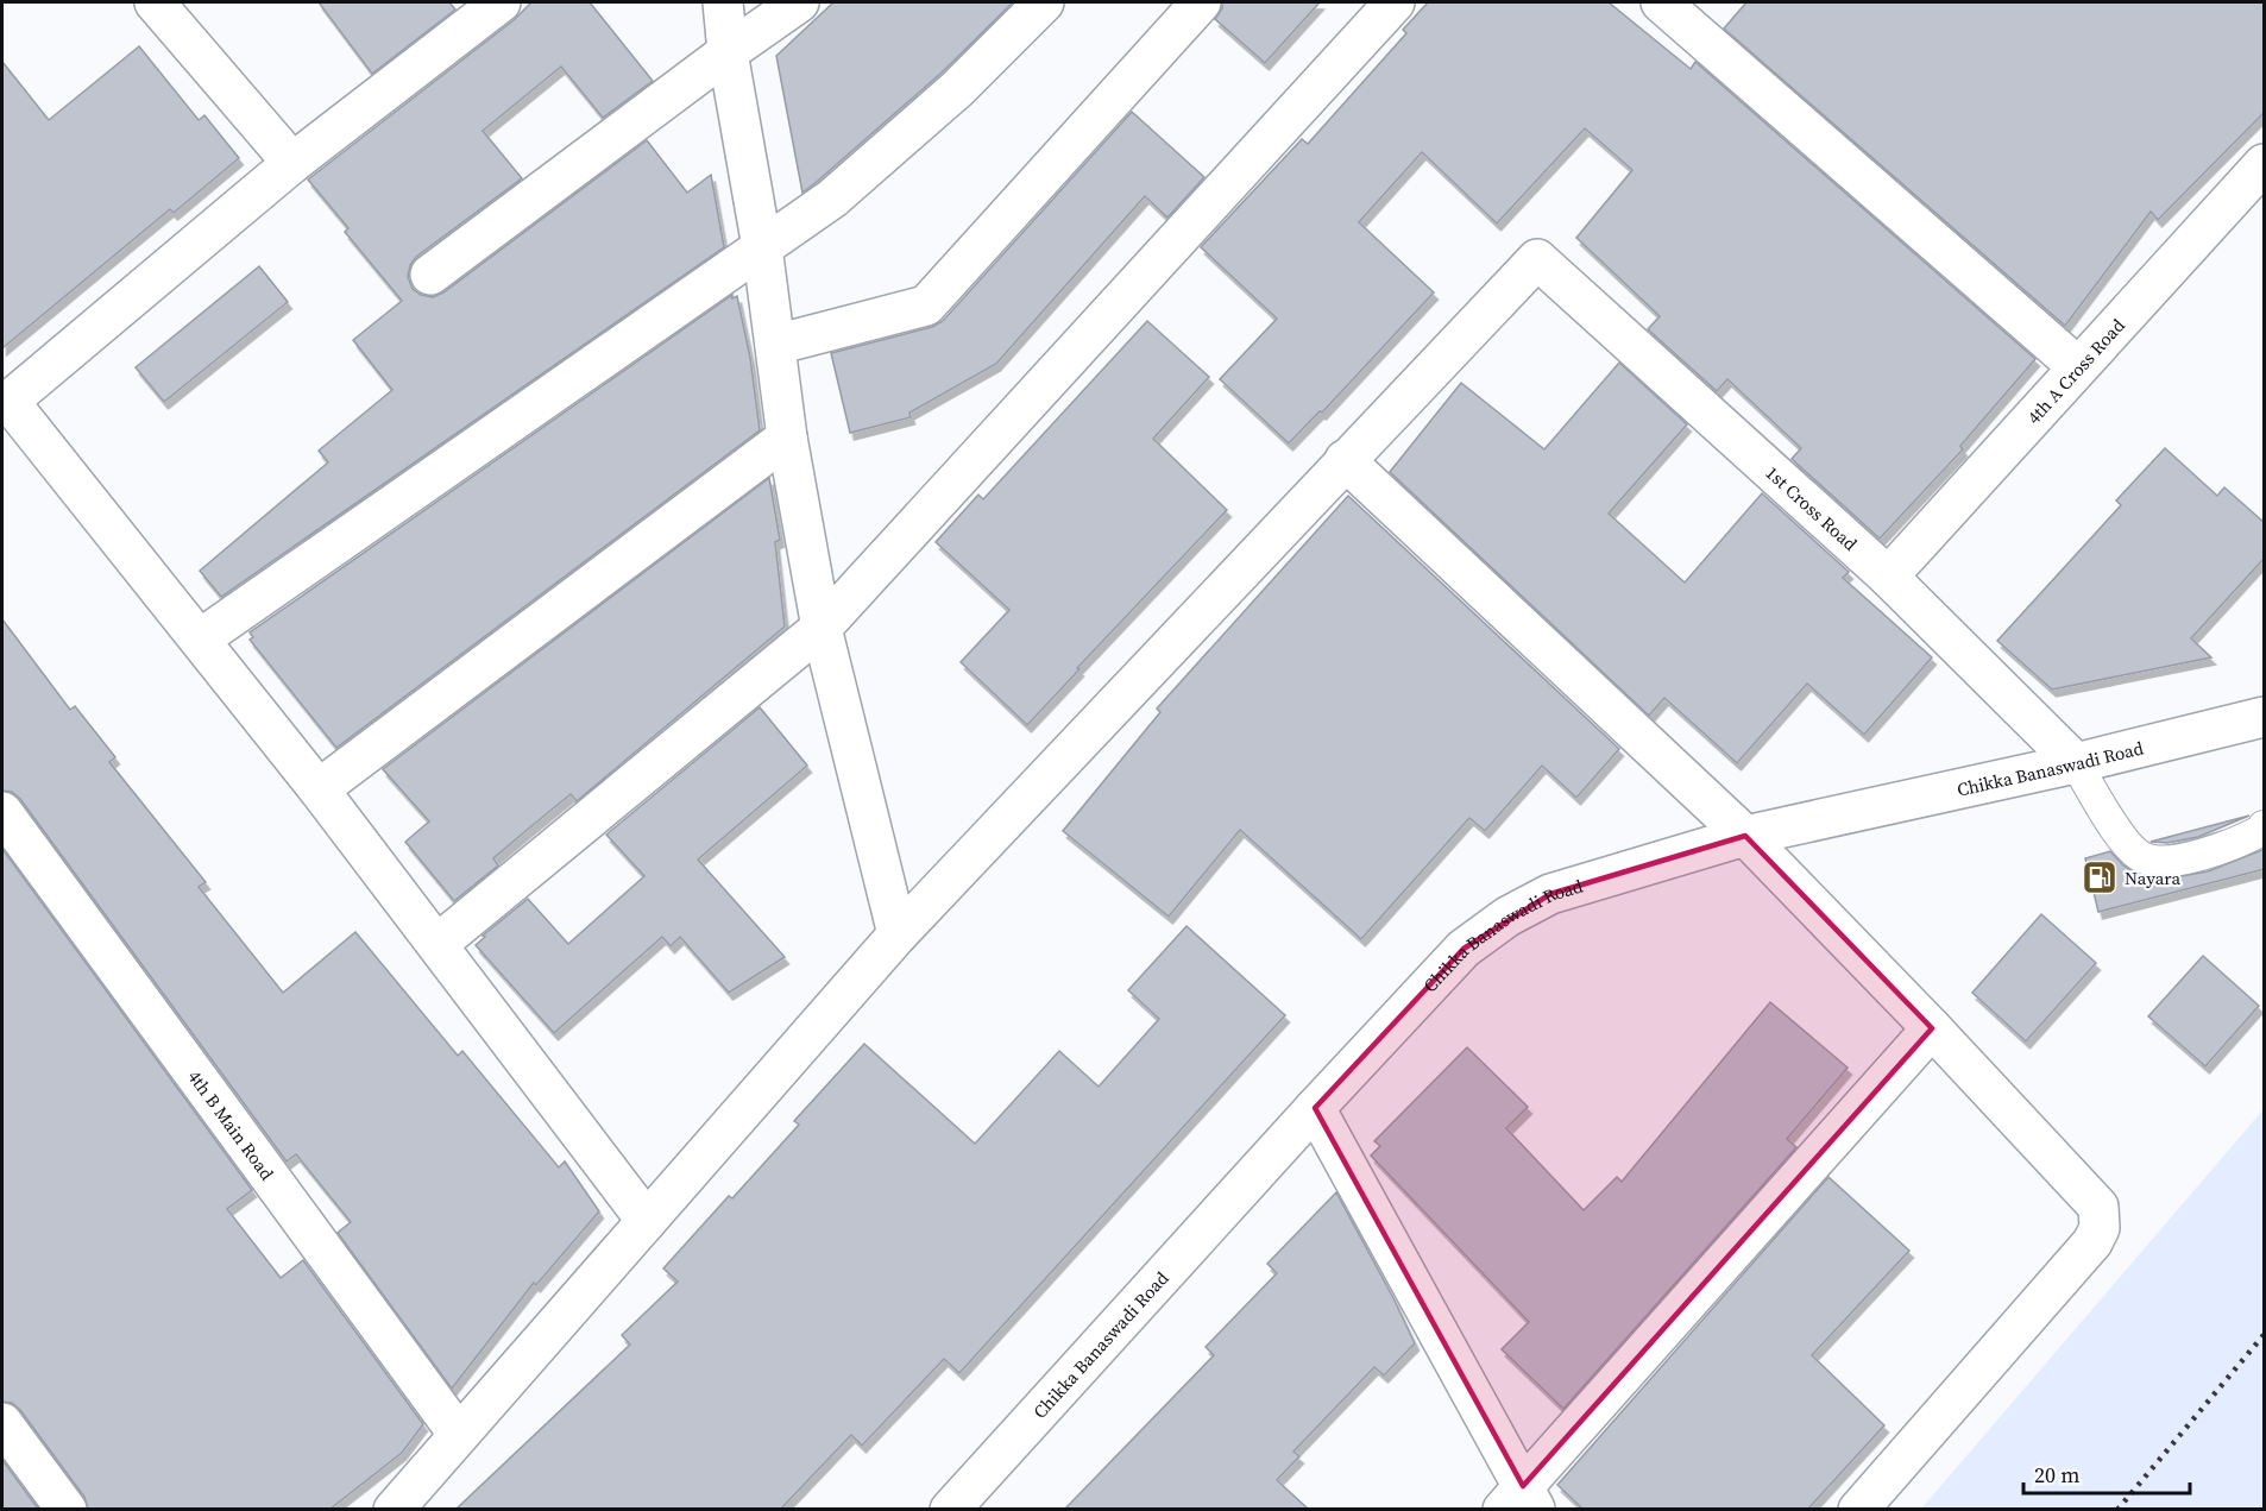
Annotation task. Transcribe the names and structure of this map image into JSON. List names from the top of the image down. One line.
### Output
{"streets":{"street":["4th A Cross Road","1st Cross Road","Chikka Banaswadi Road","4th B Main Road"]},"crossings":[["4th A Cross Road","1st Cross Road"],["1st Cross Road","Chikka Banaswadi Road"]],"places":{"fuel station":["Nayara"]},"scale_bar":"20 m"}
